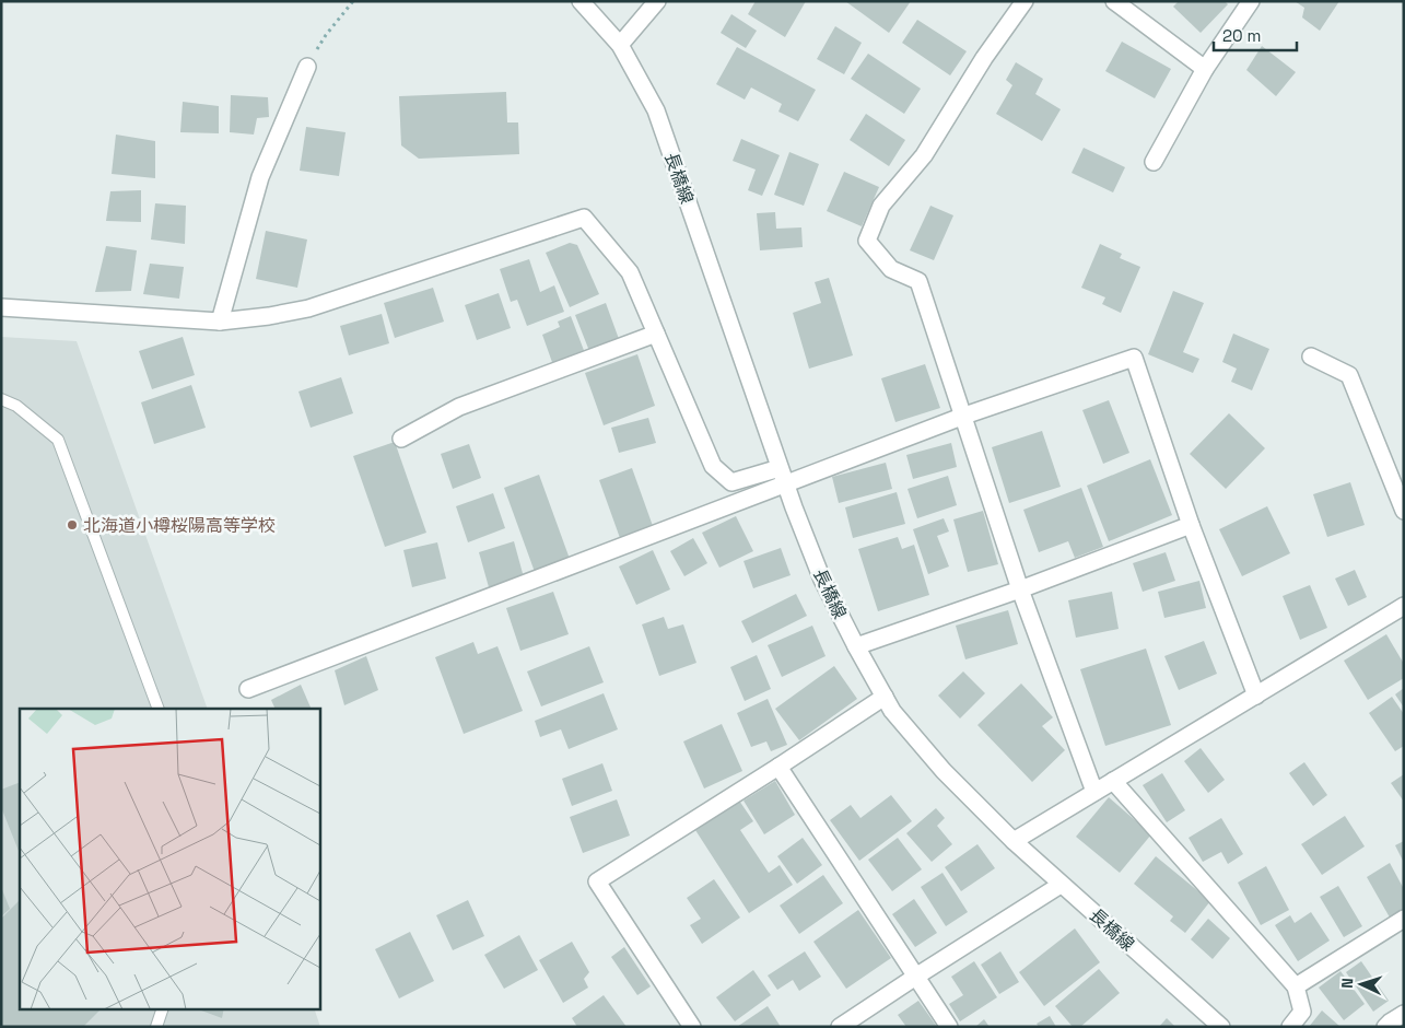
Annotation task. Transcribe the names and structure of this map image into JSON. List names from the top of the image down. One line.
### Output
{"streets":{"street":["長橋線"]},"places":["北海道小樽桜陽高等学校"],"scale_bar":"20 m","north":"left"}
